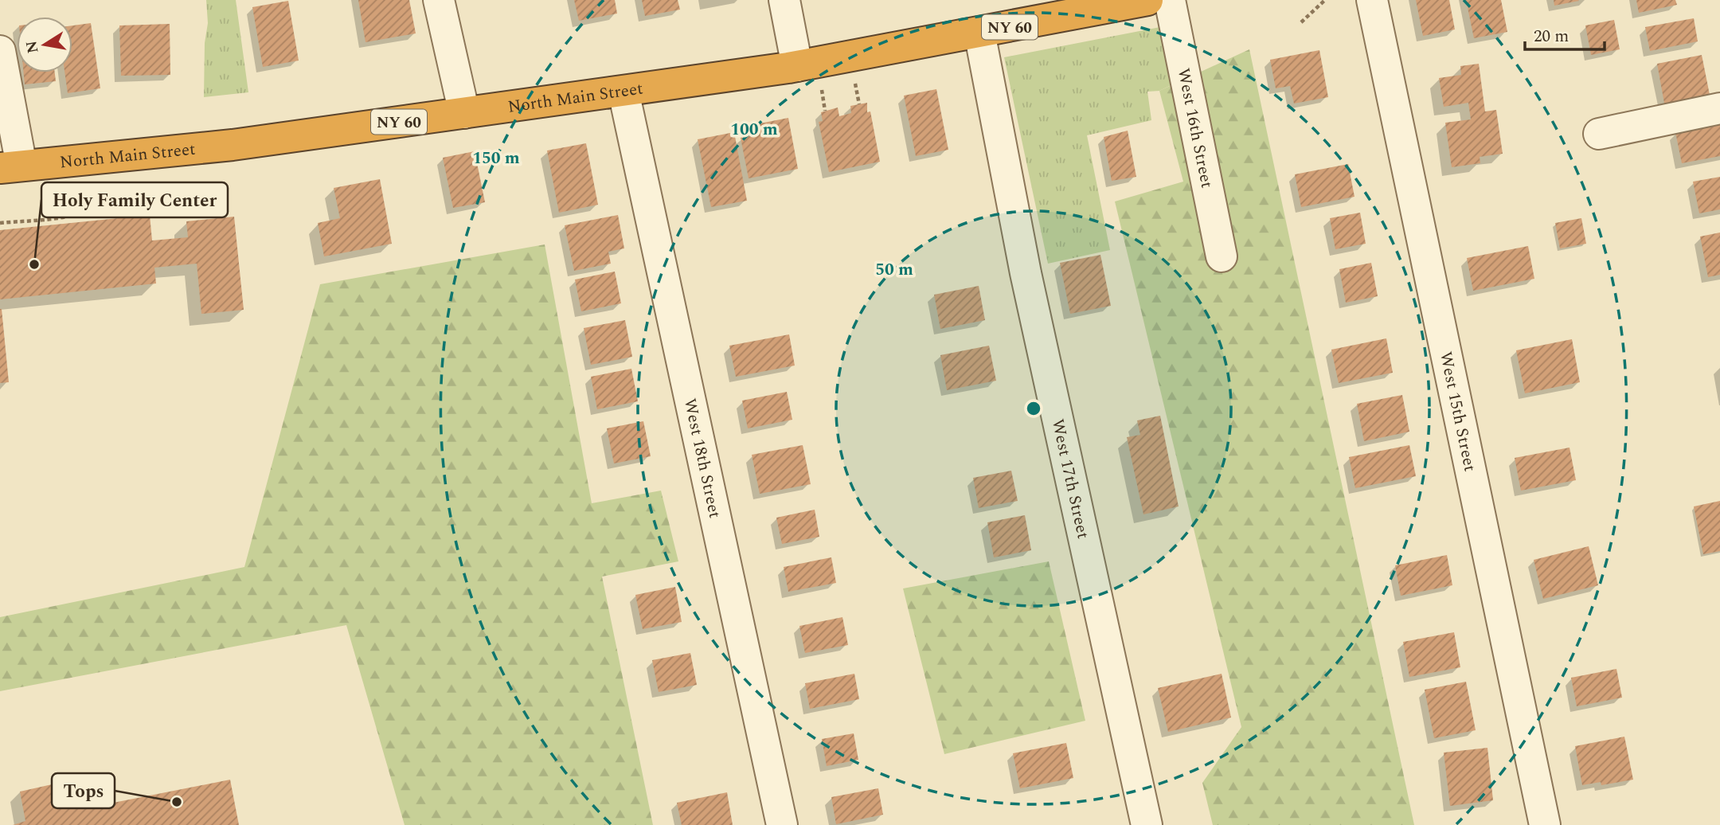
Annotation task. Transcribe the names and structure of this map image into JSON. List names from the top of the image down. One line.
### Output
{"streets":{"highway":["NY 60","North Main Street"],"street":["West 16th Street","West 15th Street","West 18th Street","West 17th Street"]},"crossings":[["North Main Street","West 18th Street"],["North Main Street","West 17th Street"]],"places":["Holy Family Center","Tops"],"scale_bar":"20 m","north":"left","rings":["100 m","150 m","50 m"]}
